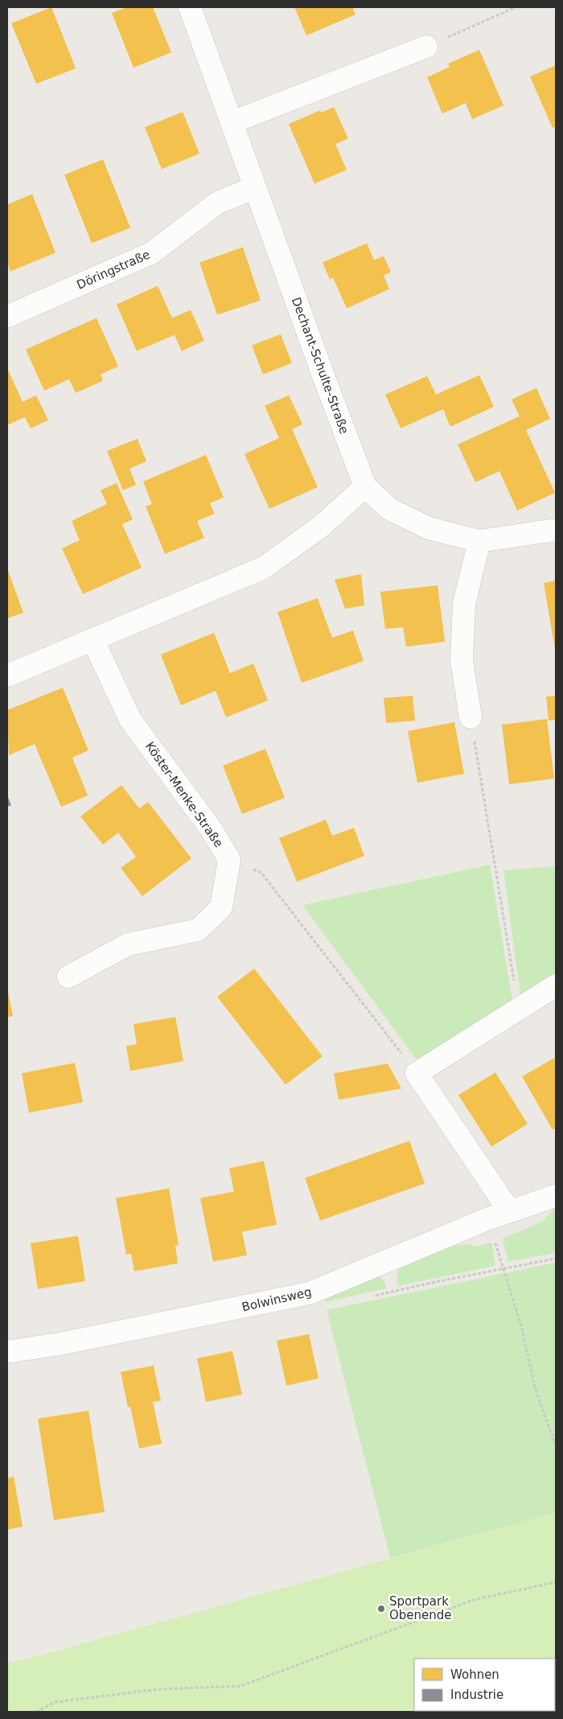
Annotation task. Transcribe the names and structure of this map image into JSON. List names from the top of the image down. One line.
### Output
{"streets":{"street":["Döringstraße","Dechant-Schulte-Straße","Köster-Menke-Straße","Bolwinsweg"]},"crossings":[["Döringstraße","Dechant-Schulte-Straße"]],"places":["Sportpark Obenende"],"legend":["Wohnen","Industrie"]}
